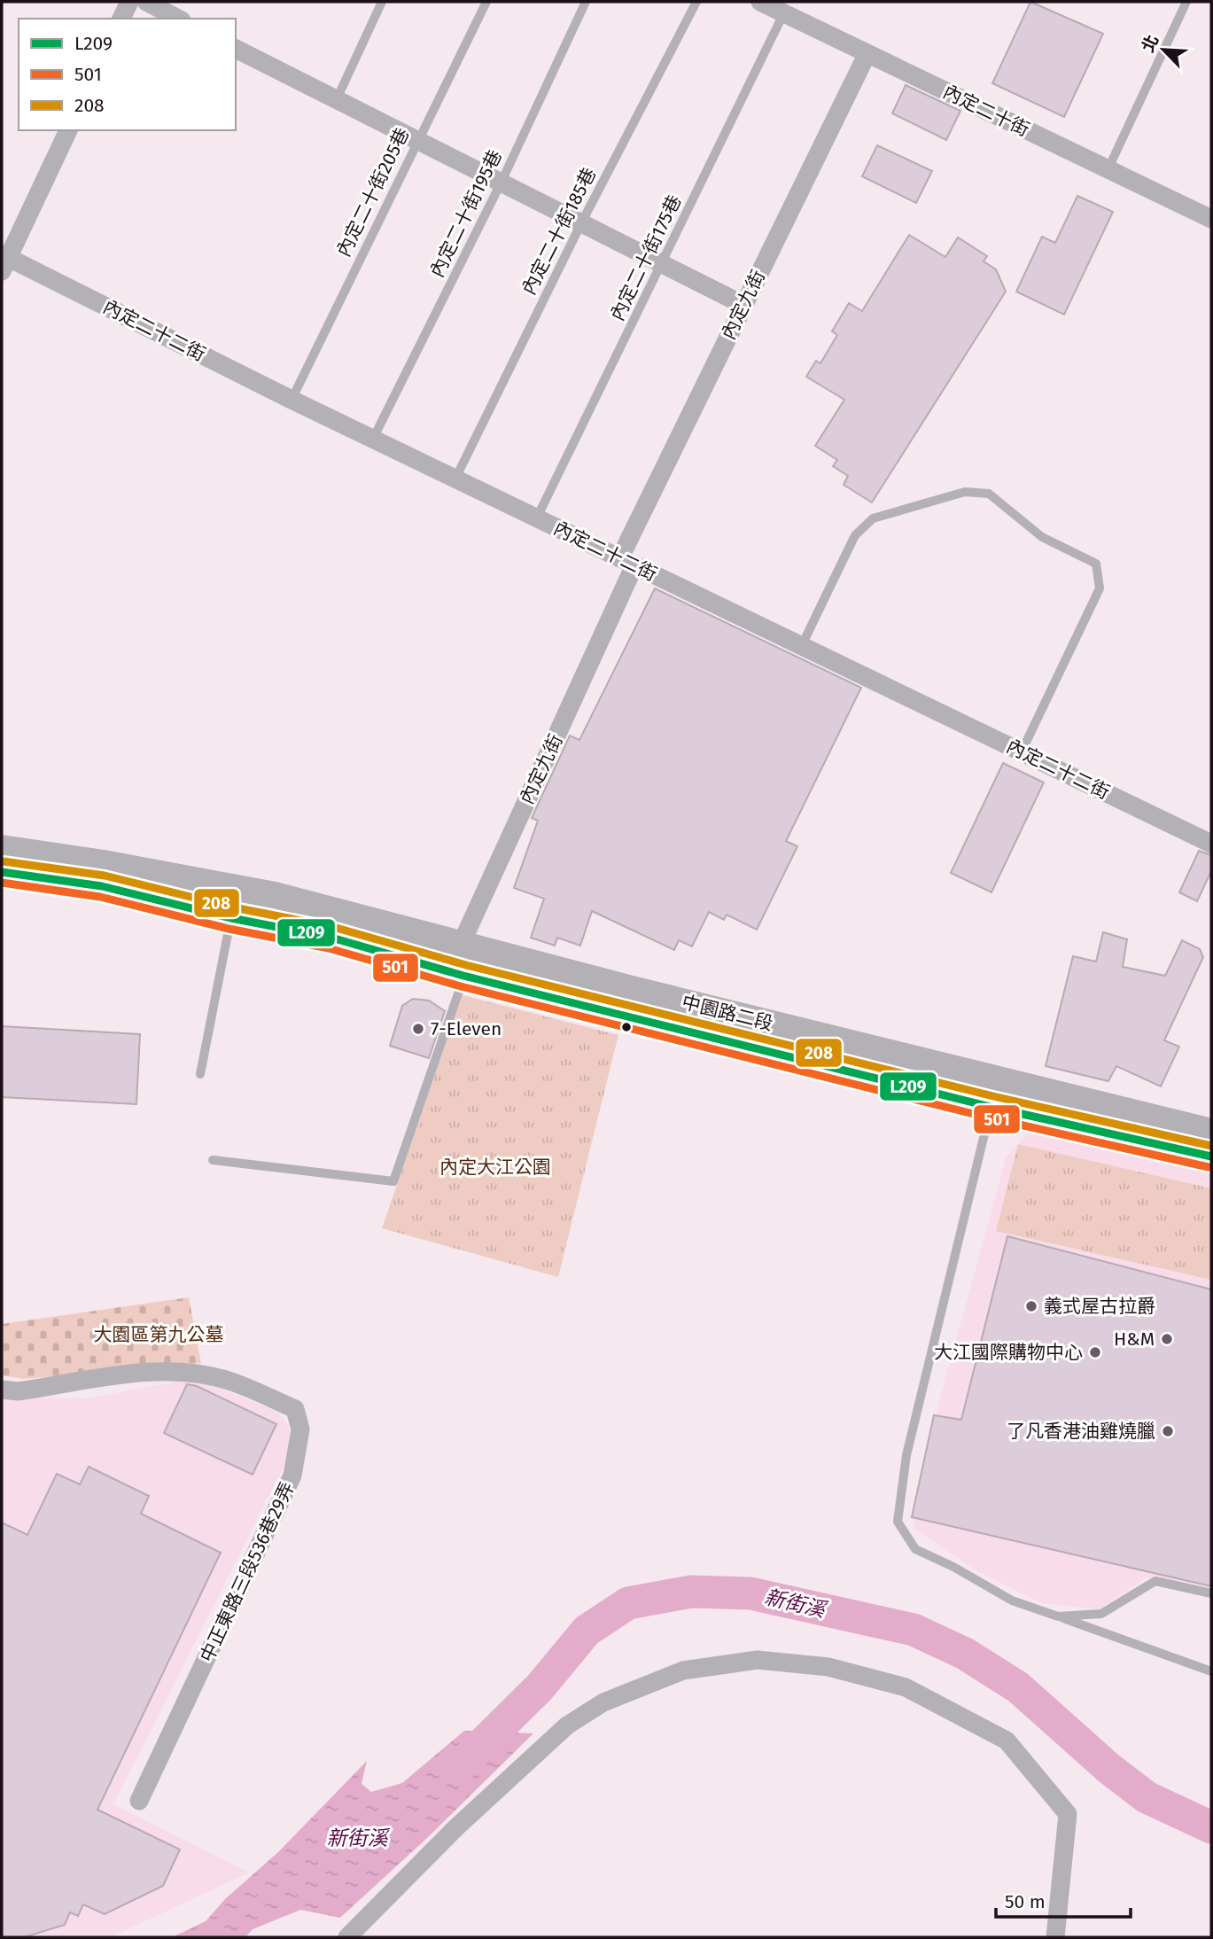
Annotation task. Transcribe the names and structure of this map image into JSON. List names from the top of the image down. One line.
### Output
{"streets":{"main road":["中園路二段"],"street":["內定二十街","內定九街","內定二十二街","中正東路三段536巷29弄"],"lane":["內定二十街205巷","內定二十街195巷","內定二十街185巷","內定二十街175巷"]},"crossings":[["內定二十街","內定二十街175巷"],["內定二十街","內定九街"],["內定二十街205巷","內定二十二街"],["內定二十街195巷","內定二十二街"],["內定二十街185巷","內定二十二街"],["內定二十街175巷","內定二十二街"],["內定九街","內定二十二街"],["內定九街","中園路二段"]],"water":["新街溪"],"parks":["內定大江公園","大園區第九公墓"],"places":["7-Eleven","義式屋古拉爵","H&M","大江國際購物中心","了凡香港油雞燒臘"],"lines":["transit line 208","transit line L209","transit line 501"],"legend":["L209","501","208"],"scale_bar":"50 m","north":"top left"}
